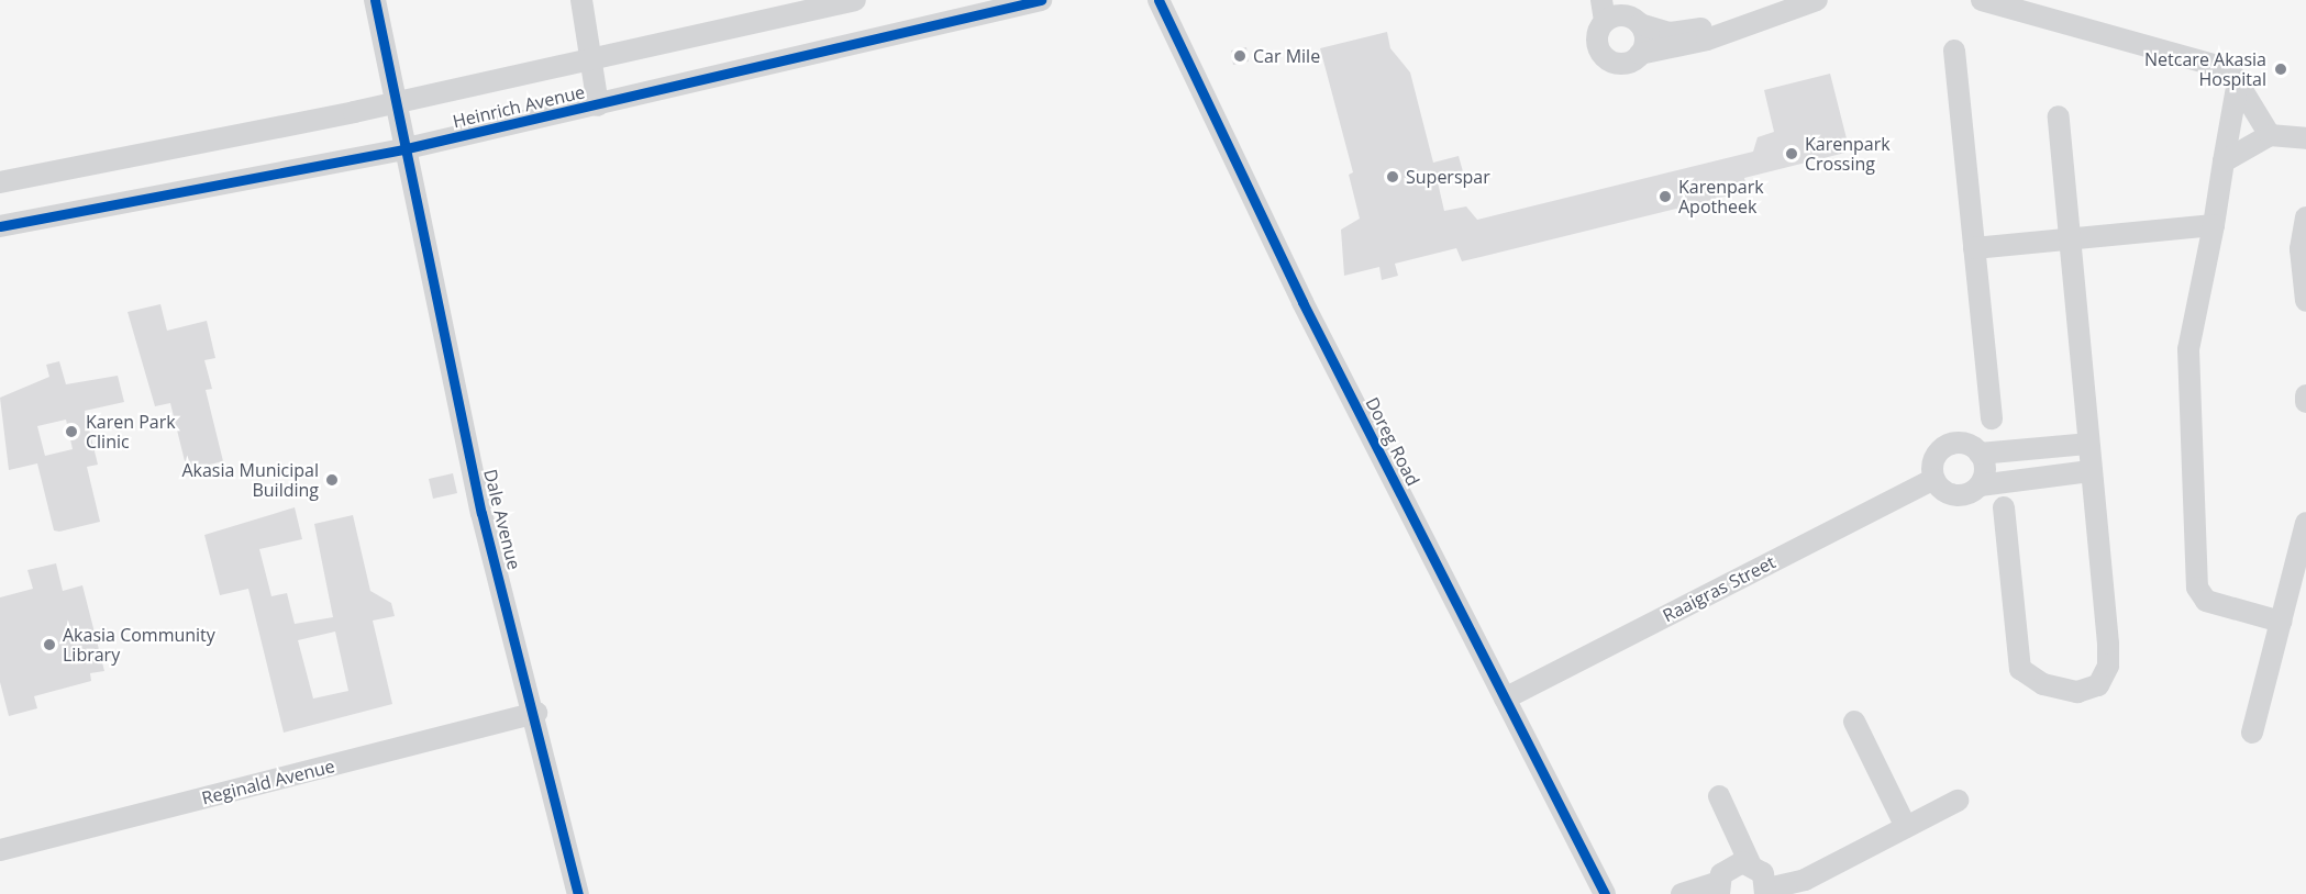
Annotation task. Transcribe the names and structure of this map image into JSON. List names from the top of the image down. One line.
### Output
{"streets":{"street":["Heinrich Avenue","Doreg Road","Dale Avenue","Raaigras Street","Reginald Avenue"]},"crossings":[["Heinrich Avenue","Dale Avenue"],["Doreg Road","Raaigras Street"],["Dale Avenue","Reginald Avenue"]],"places":["Car Mile","Netcare Akasia Hospital","Karenpark Crossing","Superspar","Karenpark Apotheek","Karen Park Clinic","Akasia Municipal Building","Akasia Community Library"]}
